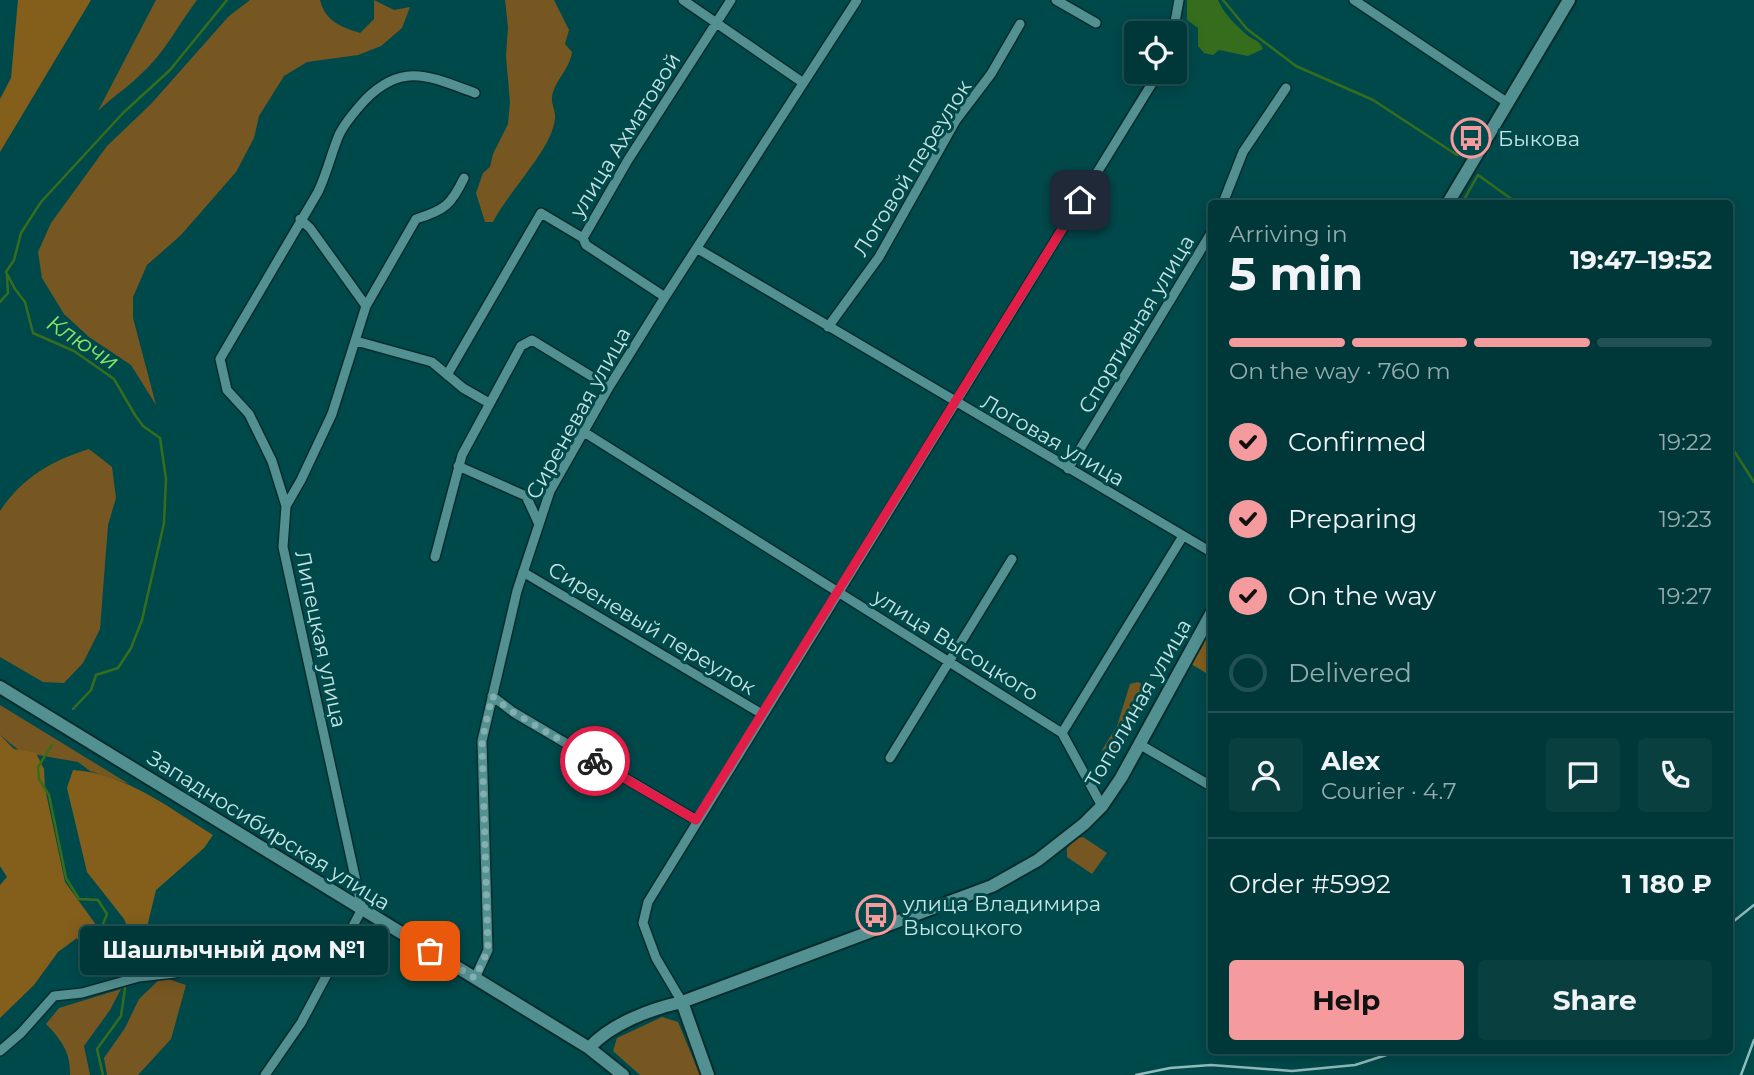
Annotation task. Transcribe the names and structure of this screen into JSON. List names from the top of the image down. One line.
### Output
{"streets":{"main road":["Тополиная улица","Западносибирская улица"],"street":["улица Ахматовой","Логовой переулок","Спортивная улица","Сиреневая улица","Логовая улица","Сиреневый переулок","Липецкая улица","улица Высоцкого"]},"crossings":[["улица Ахматовой","Сиреневая улица"],["Логовой переулок","Логовая улица"],["Спортивная улица","Логовая улица"],["Сиреневая улица","Логовая улица"],["Сиреневая улица","Сиреневый переулок"],["Сиреневая улица","улица Высоцкого"],["Сиреневая улица","Западносибирская улица"],["Липецкая улица","Западносибирская улица"],["улица Высоцкого","Тополиная улица"],["Тополиная улица","Западносибирская улица"]],"water":["Ключи"],"places":{"bus stop":["Быкова","улица Владимира Высоцкого"],"other":["Шашлычный дом №1"]},"page":{"heading":["5 min","Arriving in","19:47–19:52"],"panel":["Alex","Courier · 4.7","Order #5992","1 180 ₽"],"bar":"On the way · 760 m","list":[["Confirmed","19:22"],["Preparing","19:23"],["On the way","19:27"],"Delivered"],"bubble":"Шашлычный дом №1","buttons":["Help","Share"]}}
